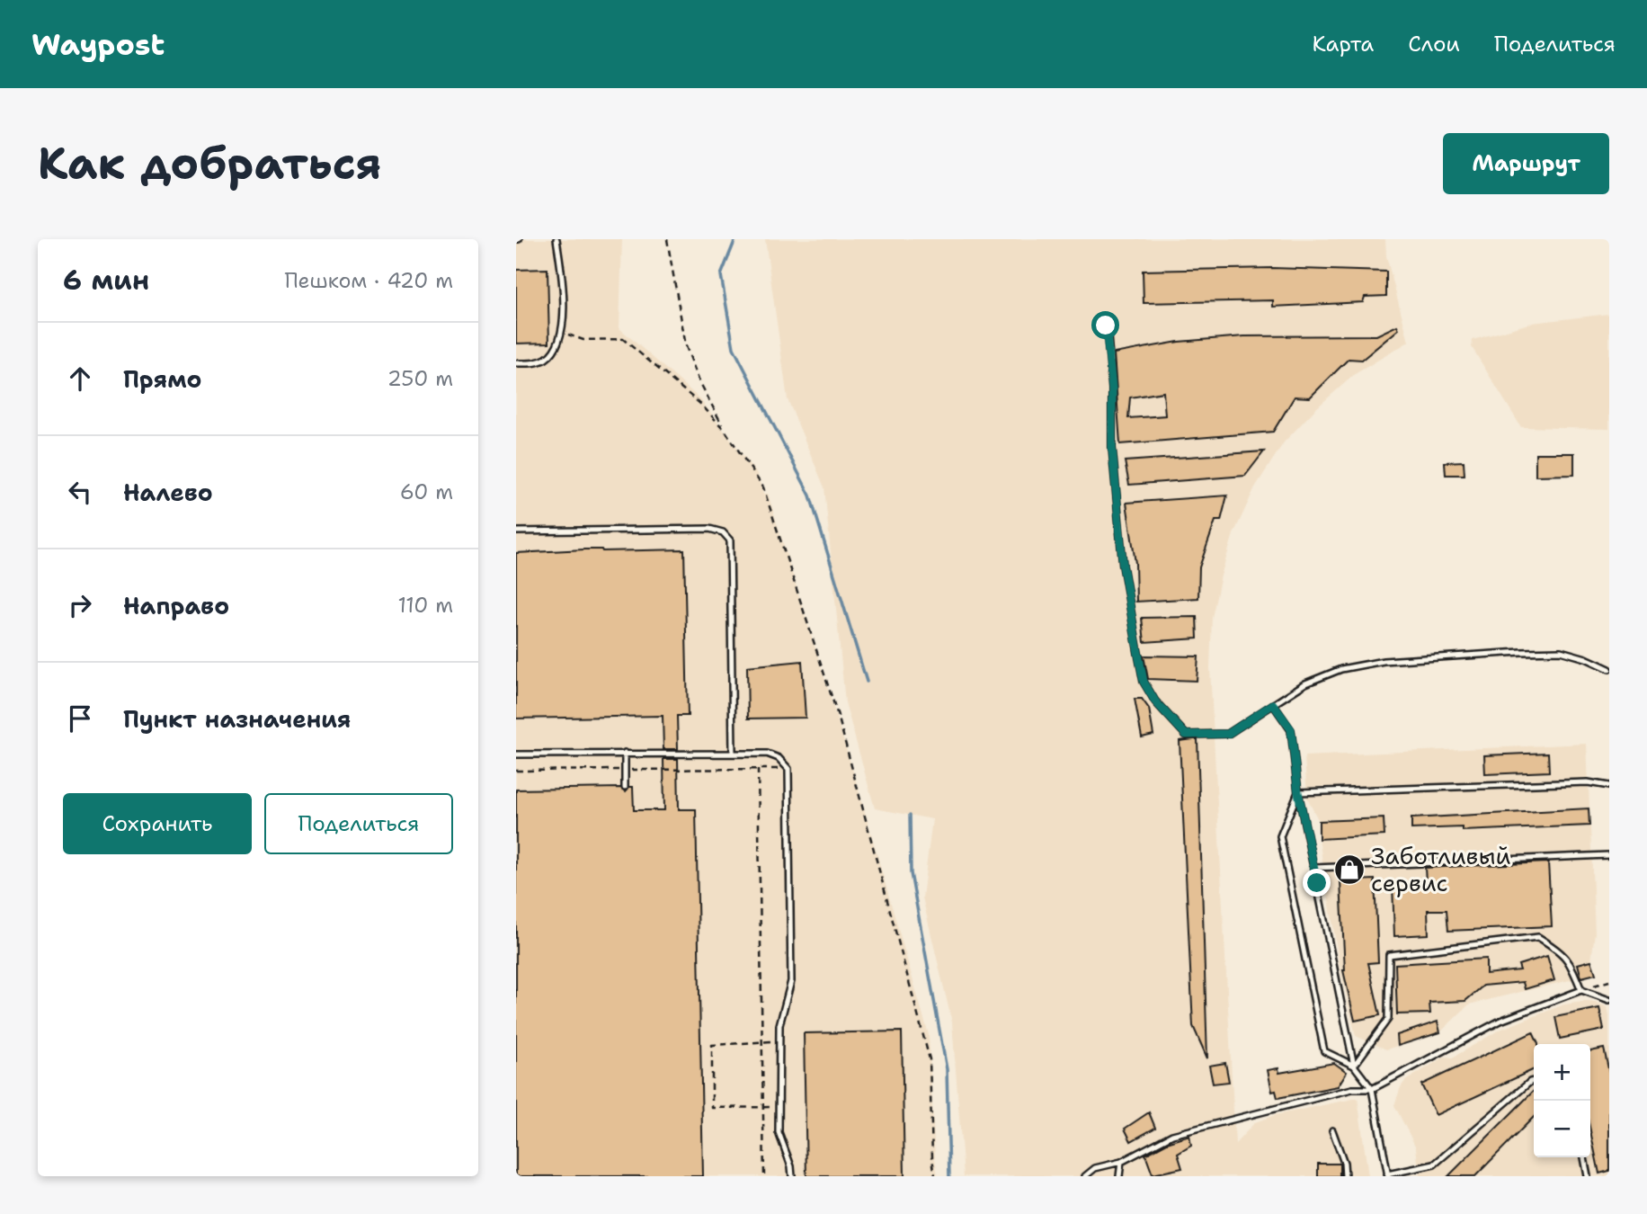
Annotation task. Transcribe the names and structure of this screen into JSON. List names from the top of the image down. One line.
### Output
{"places":{"shop":["Заботливый сервис"]},"page":{"header":"Waypost","nav":["Карта","Слои","Поделиться"],"buttons":["Маршрут",["Сохранить","Поделиться"]],"title":"Как добраться","heading":["6 мин","Пешком · 420 m"],"list":[["Прямо","250 m"],["Налево","60 m"],["Направо","110 m"],"Пункт назначения"],"map_buttons":["+","−"]}}
